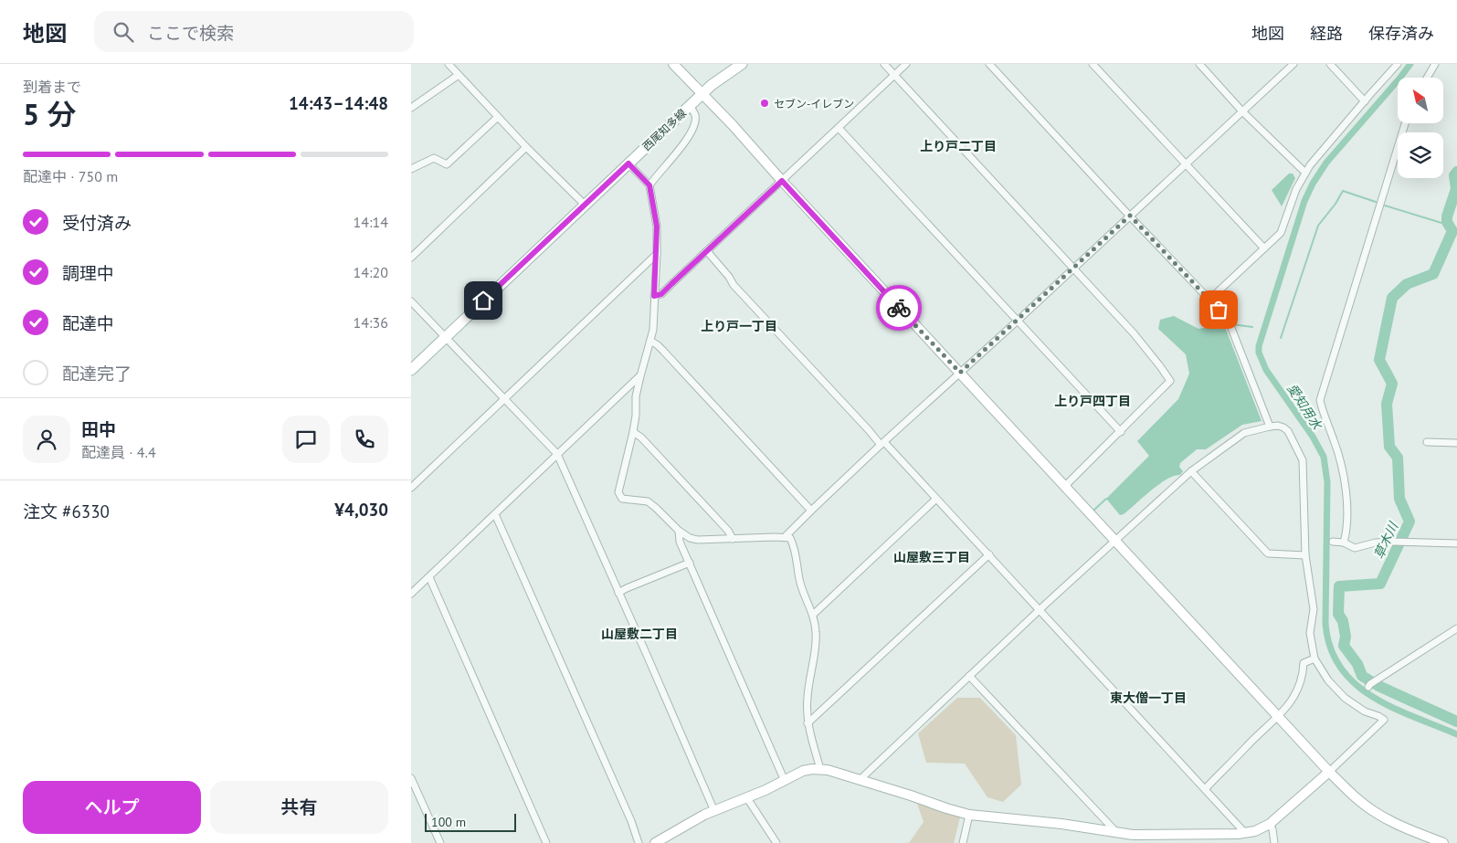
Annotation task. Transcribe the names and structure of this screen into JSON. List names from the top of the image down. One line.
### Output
{"streets":{"main road":["西尾知多線"]},"districts":["上り戸二丁目","上り戸一丁目","上り戸四丁目","山屋敷三丁目","山屋敷二丁目","東大僧一丁目"],"water":["愛知用水","草木川"],"places":["セブン-イレブン"],"scale_bar":"100 m","north":"top left","page":{"header":"地図","search":"ここで検索","nav":["地図","経路","保存済み"],"heading":["5 分","到着まで","14:43–14:48"],"panel":["田中","配達員 · 4.4","注文 #6330","¥4,030"],"bar":"配達中 · 750 m","list":[["受付済み","14:14"],["調理中","14:20"],["配達中","14:36"],"配達完了"],"buttons":["ヘルプ","共有"],"scale":"100 m"}}
